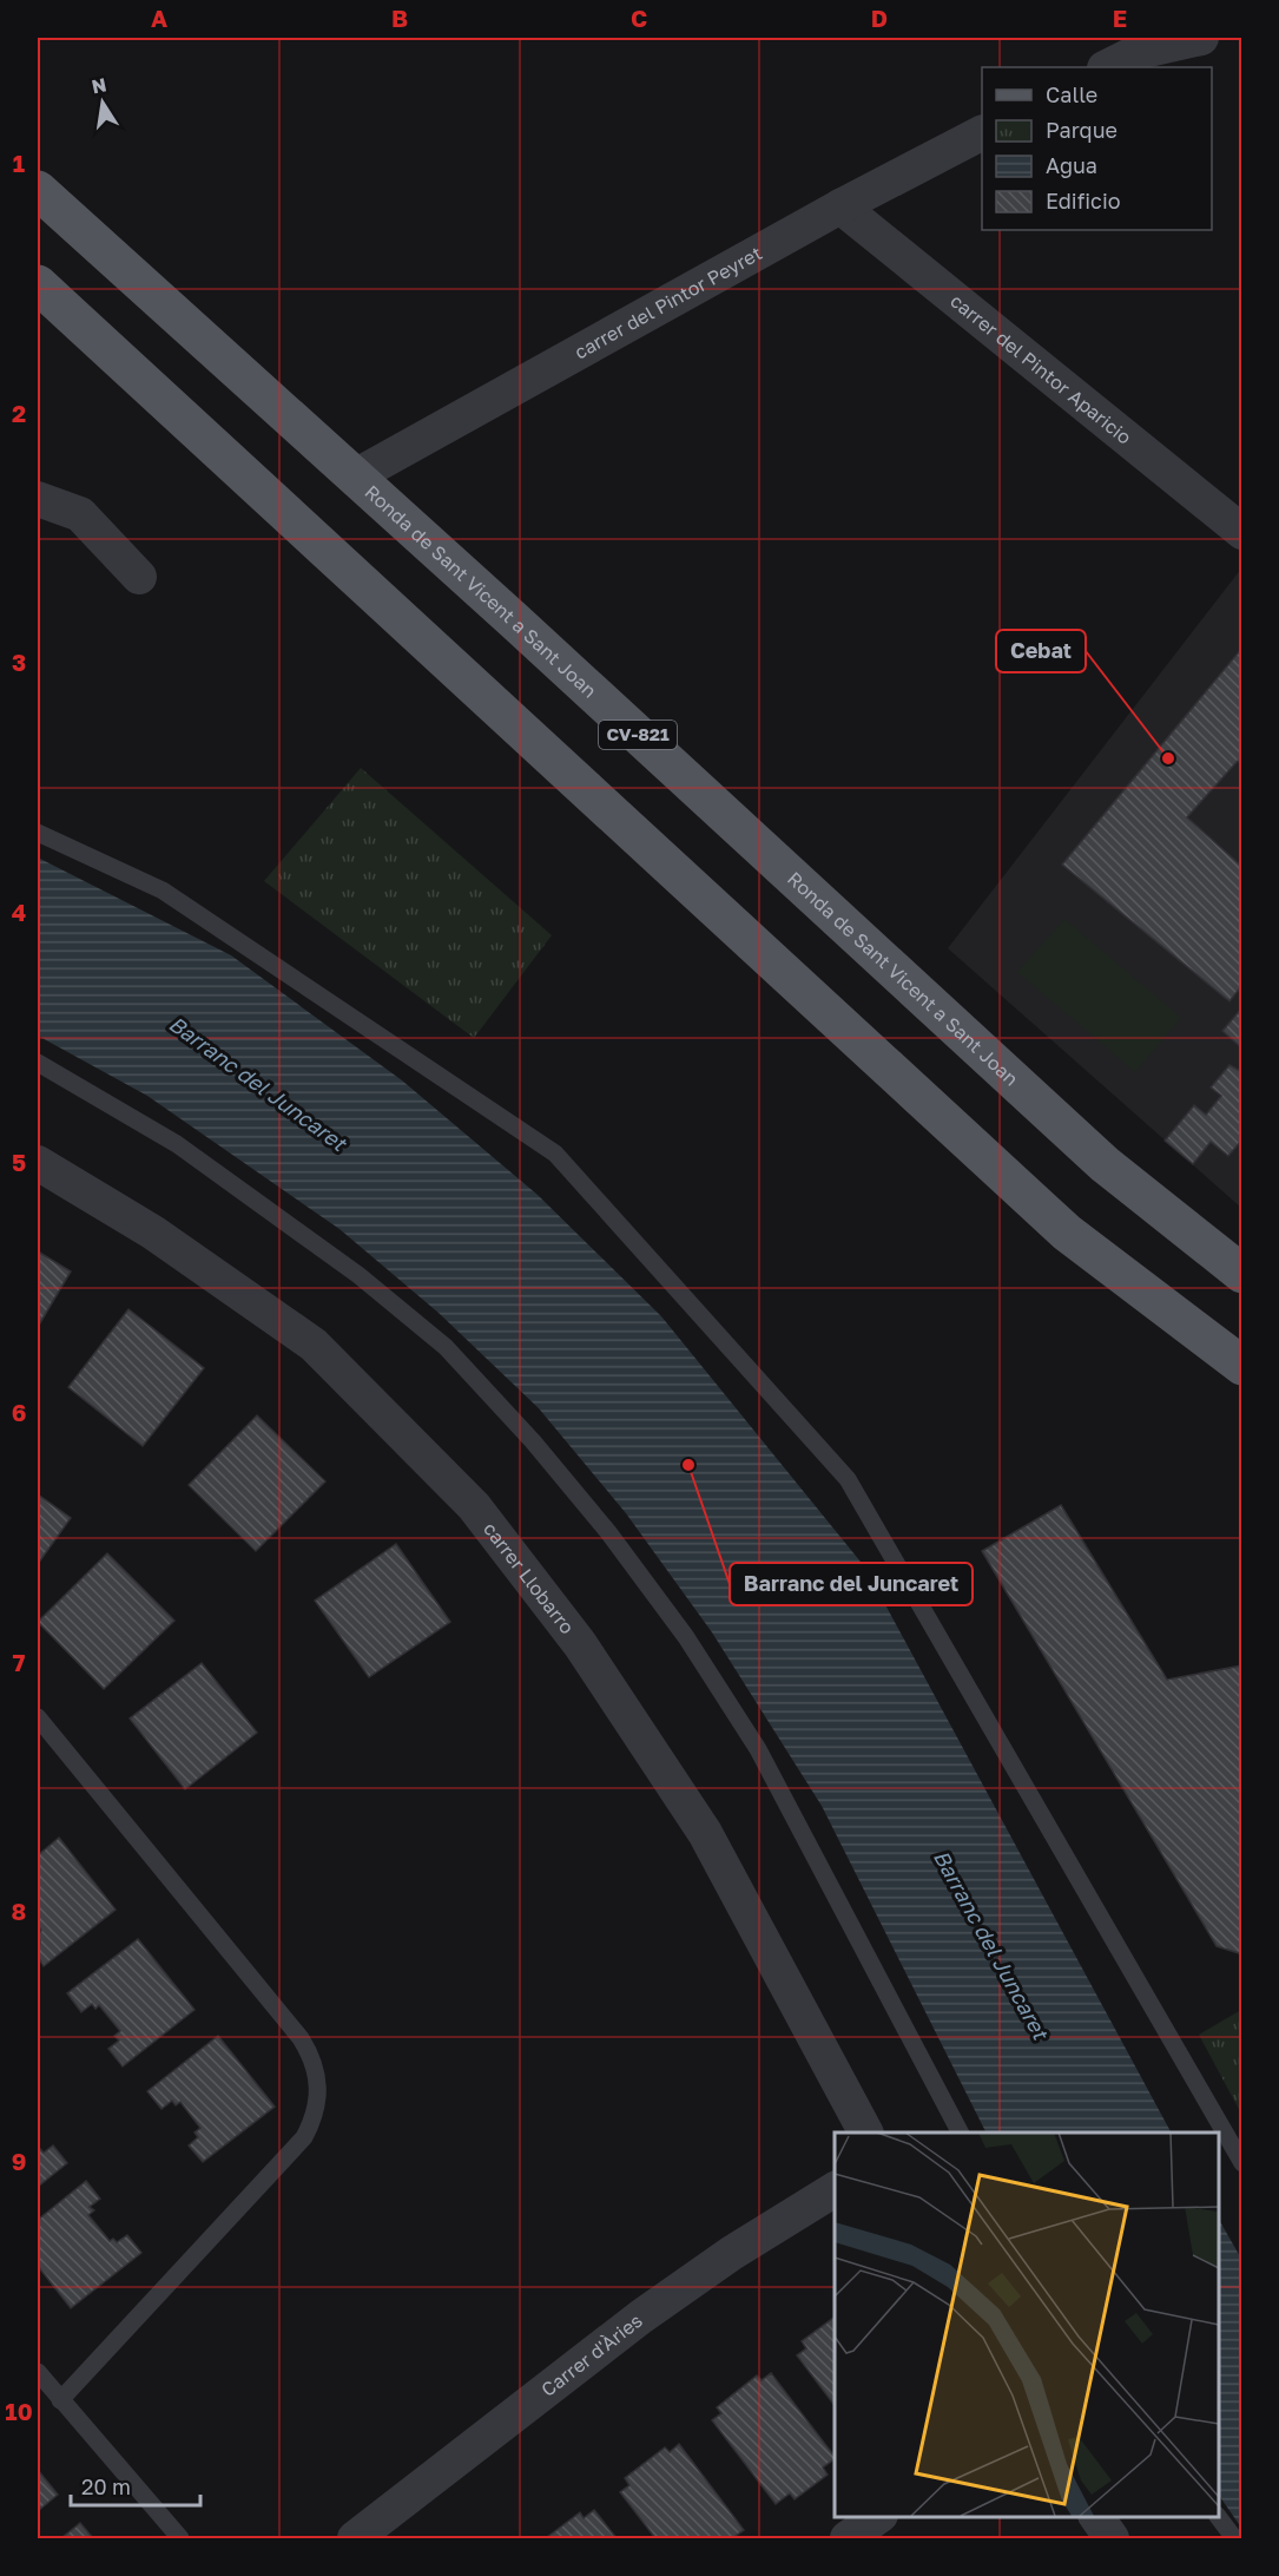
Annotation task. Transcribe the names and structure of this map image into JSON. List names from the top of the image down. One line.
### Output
{"streets":{"main road":["Ronda de Sant Vicent a Sant Joan","CV-821"],"street":["carrer del Pintor Peyret","carrer del Pintor Aparicio","carrer Llobarro","Carrer d'Àries"]},"crossings":[["carrer del Pintor Peyret","carrer del Pintor Aparicio"],["carrer del Pintor Peyret","Ronda de Sant Vicent a Sant Joan"]],"water":["Barranc del Juncaret"],"places":["Cebat","Barranc del Juncaret"],"legend":["Calle","Parque","Agua","Edificio"],"scale_bar":"20 m","north":"top","grid":{"columns":["A","B","C","D","E"],"rows":["1","2","3","4","5","6","7","8","9","10"]}}
